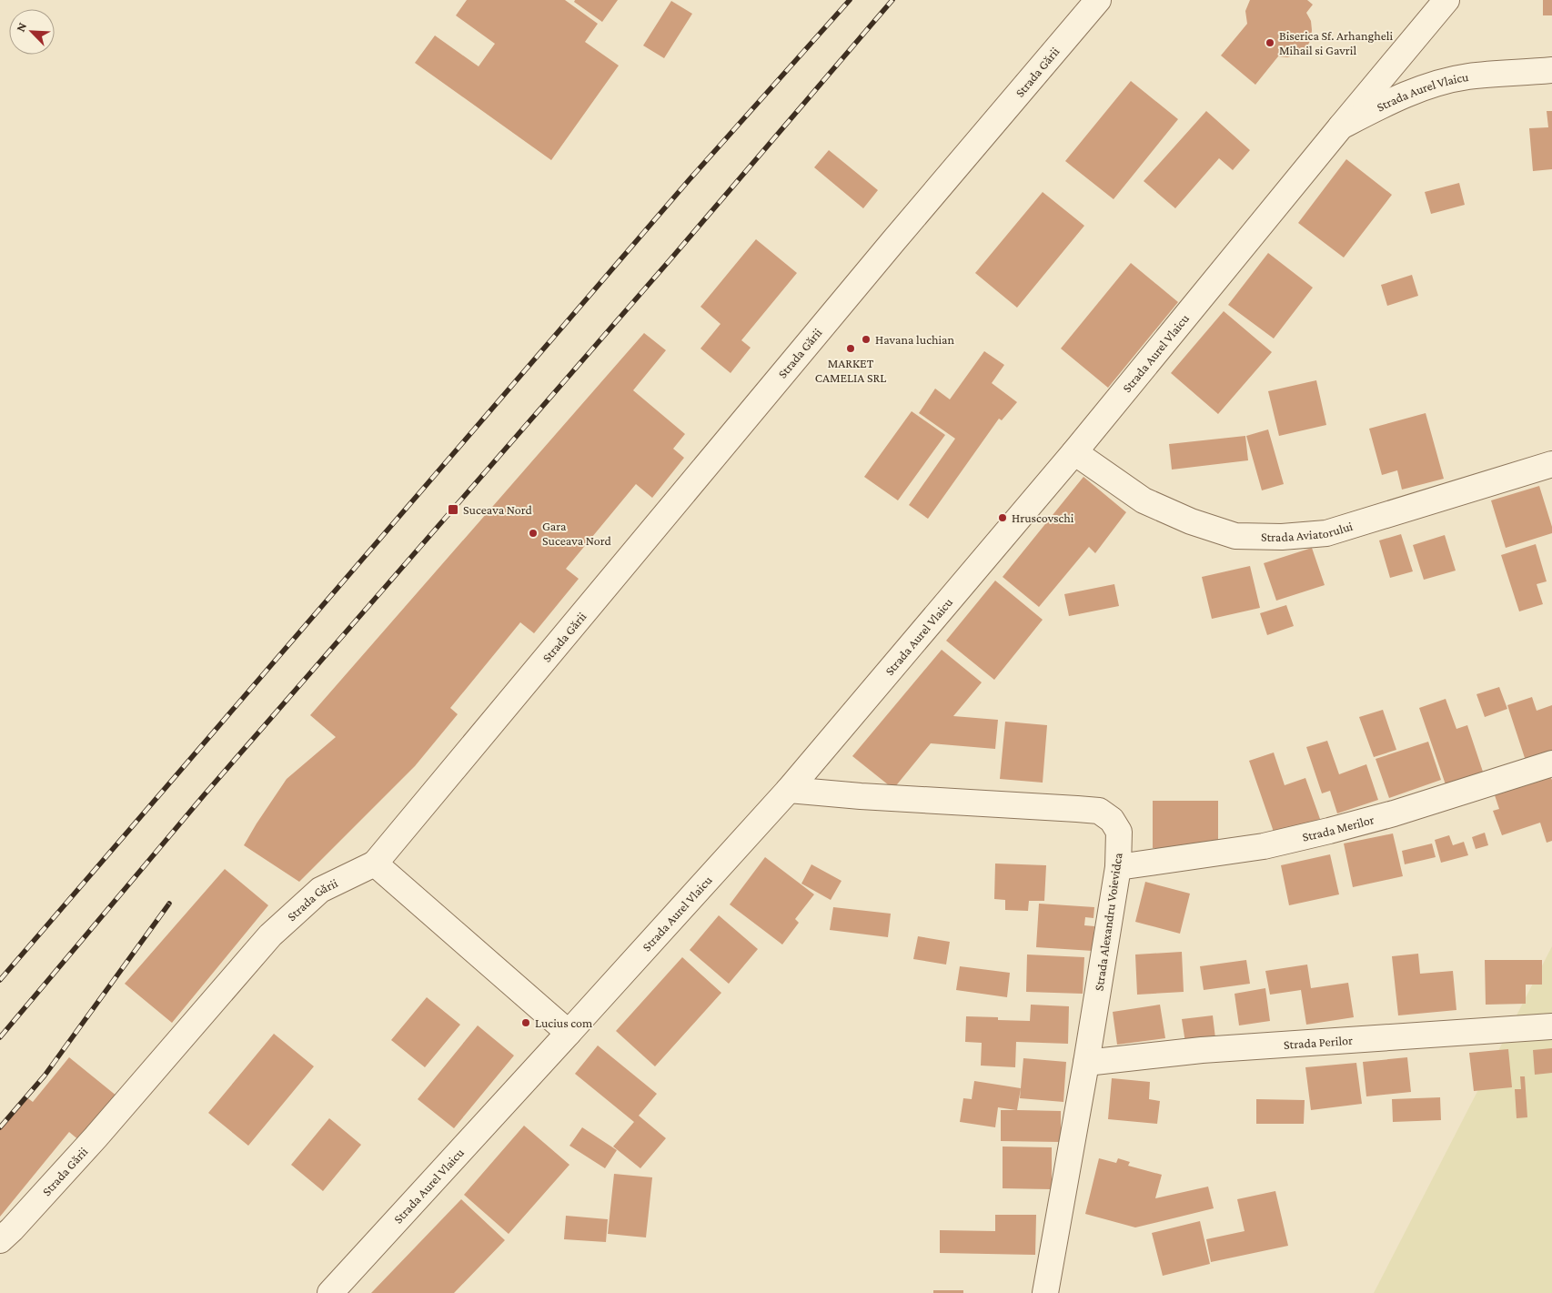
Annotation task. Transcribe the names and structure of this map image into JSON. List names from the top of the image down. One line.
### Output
{"streets":{"street":["Strada Gării","Strada Aurel Vlaicu","Strada Aviatorului","Strada Merilor","Strada Alexandru Voievidca","Strada Perilor"]},"crossings":[["Strada Aurel Vlaicu","Strada Aviatorului"],["Strada Aurel Vlaicu","Strada Alexandru Voievidca"],["Strada Merilor","Strada Alexandru Voievidca"],["Strada Alexandru Voievidca","Strada Perilor"]],"places":{"other":["Biserica Sf. Arhangheli Mihail si Gavril","Havana luchian","MARKET CAMELIA SRL","Hruscovschi","Gara Suceava Nord","Lucius com"],"transit":["Suceava Nord"]},"north":"top left"}
